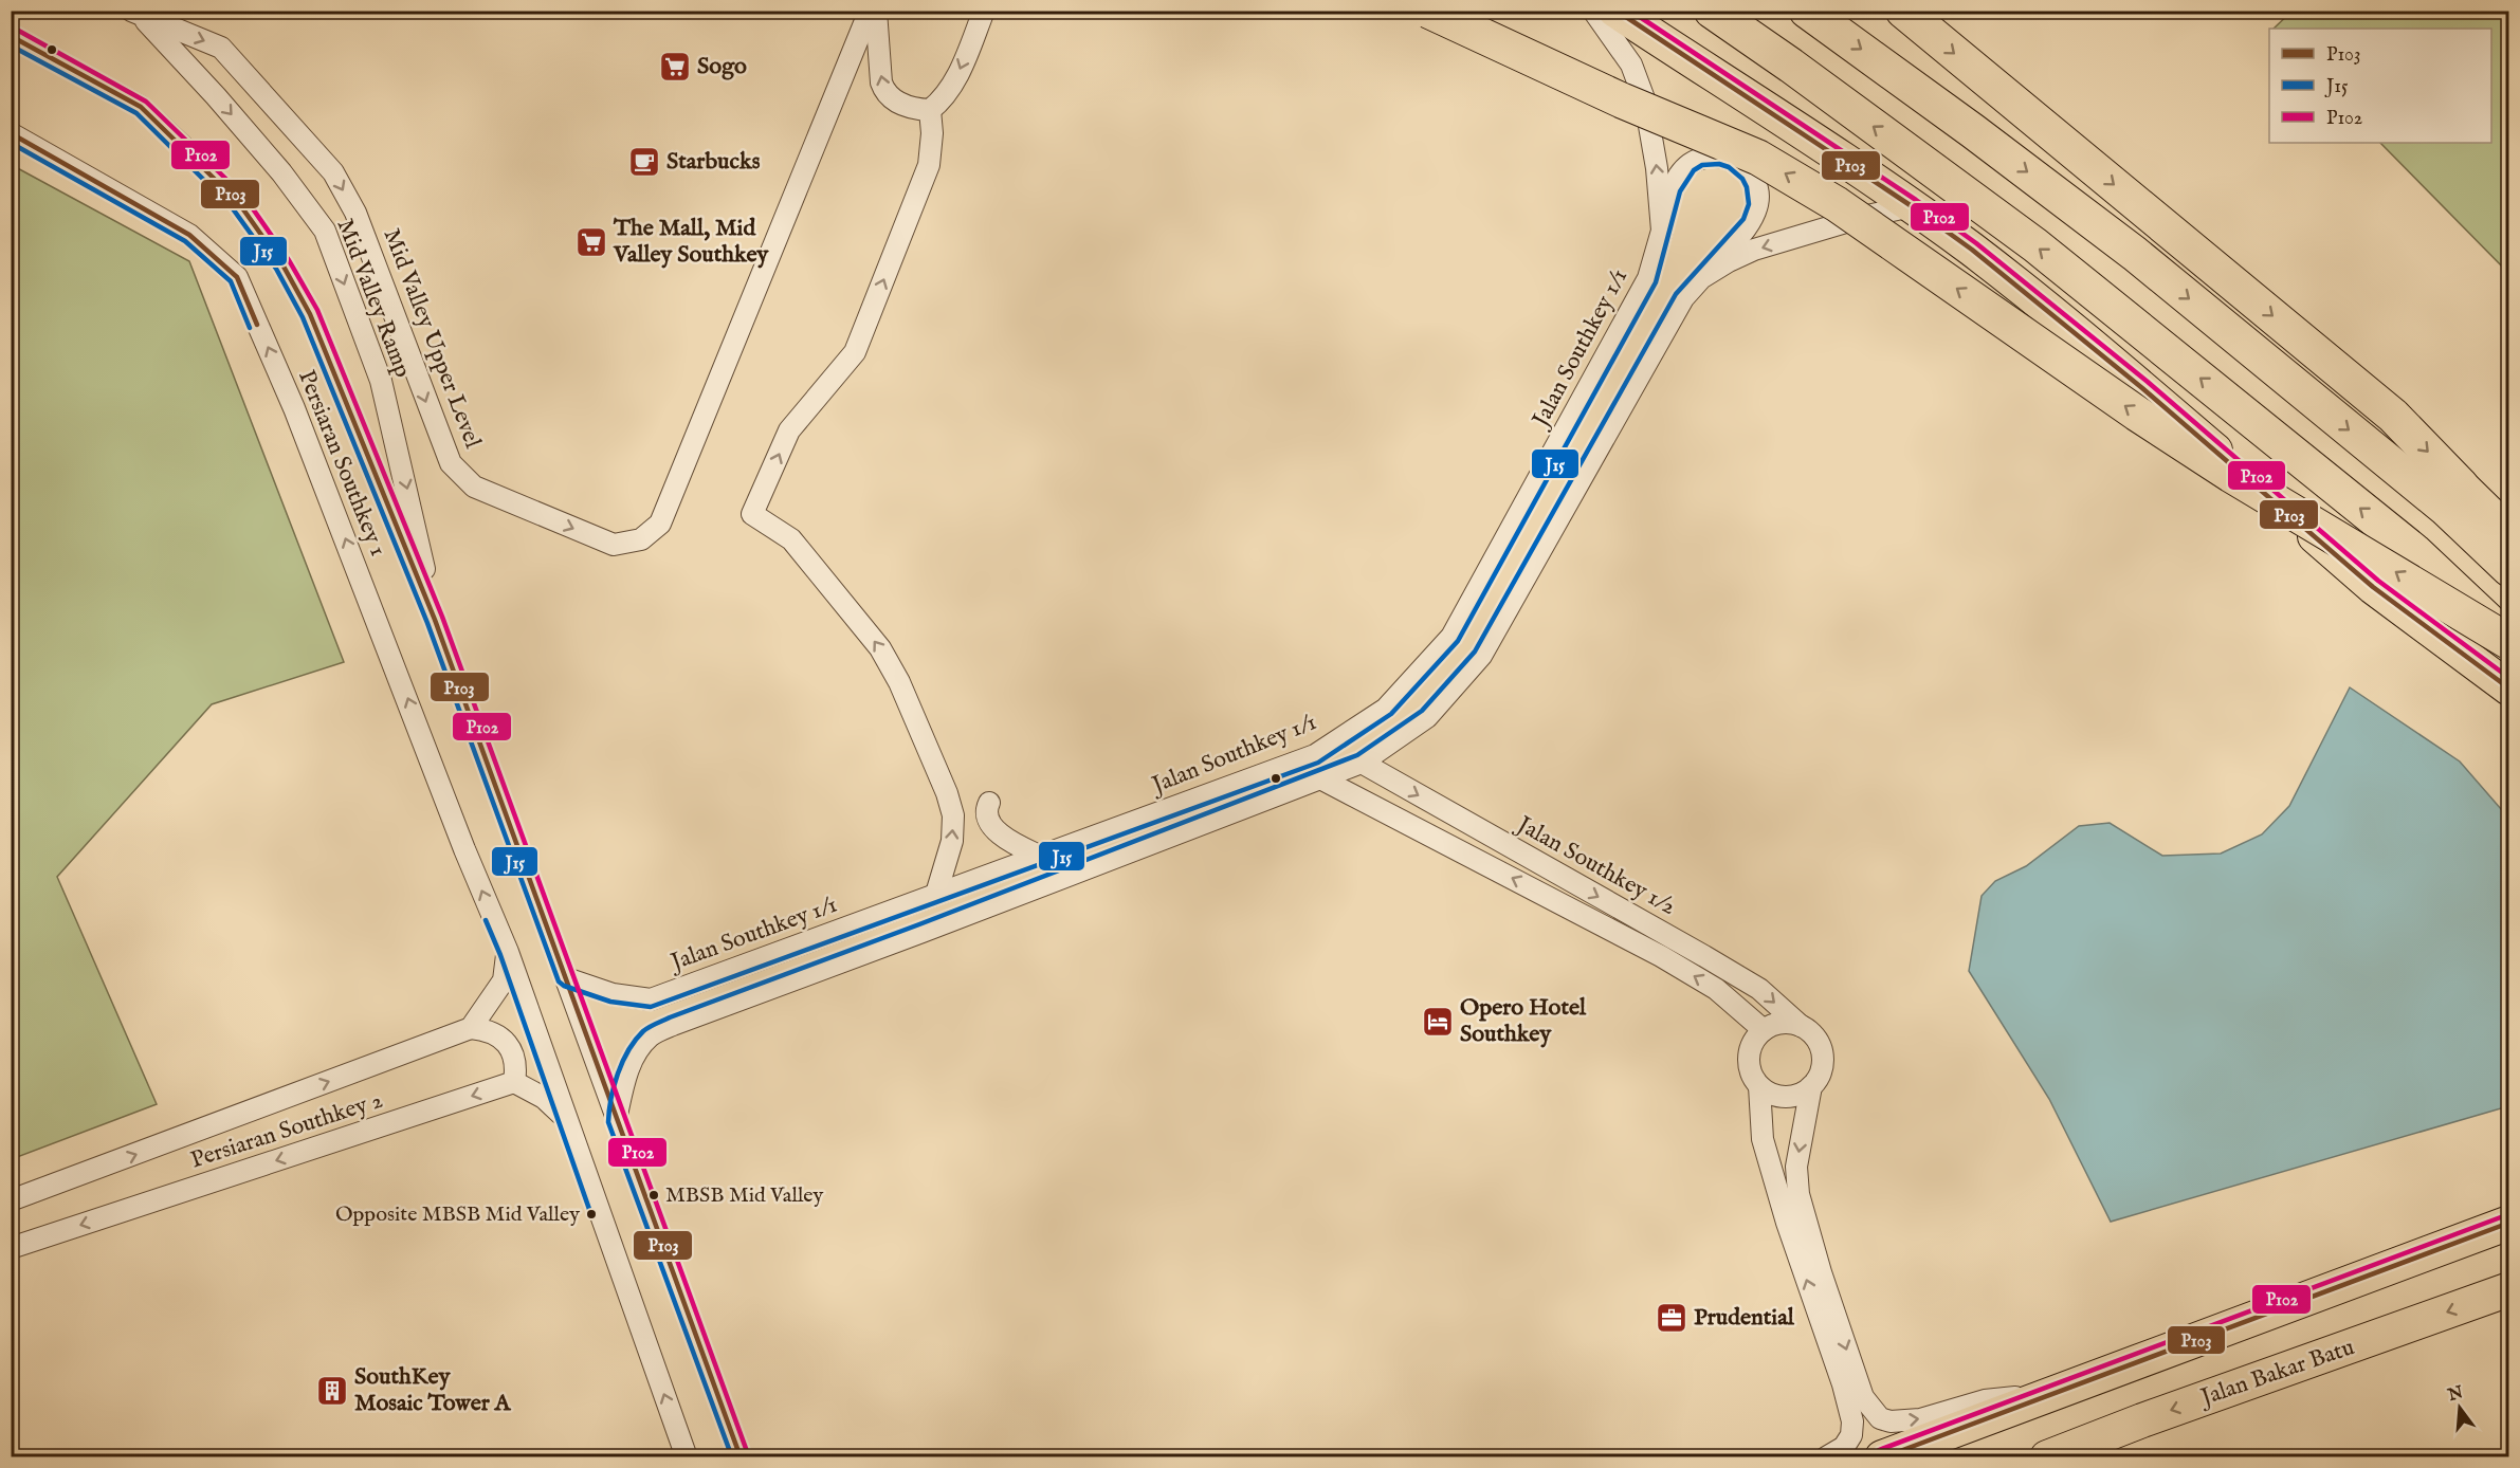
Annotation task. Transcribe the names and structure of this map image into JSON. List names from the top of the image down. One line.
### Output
{"streets":{"main road":["Jalan Bakar Batu"],"street":["Mid Valley Ramp","Mid Valley Upper Level","Jalan Southkey 1/1","Persiaran Southkey 1","Jalan Southkey 1/2","Persiaran Southkey 2"]},"crossings":[["Mid Valley Ramp","Mid Valley Upper Level"],["Mid Valley Ramp","Persiaran Southkey 1"],["Jalan Southkey 1/1","Persiaran Southkey 1"]],"one_way":["Mid Valley Ramp"],"places":{"supermarket":["Sogo","The Mall, Mid Valley Southkey"],"cafe":["Starbucks"],"hotel":["Opero Hotel Southkey"],"other":["MBSB Mid Valley","Opposite MBSB Mid Valley"],"office":["Prudential"],"building":["SouthKey Mosaic Tower A"]},"lines":["transit line P103","transit line P102","transit line J15"],"legend":["P103","J15","P102"],"north":"top"}
